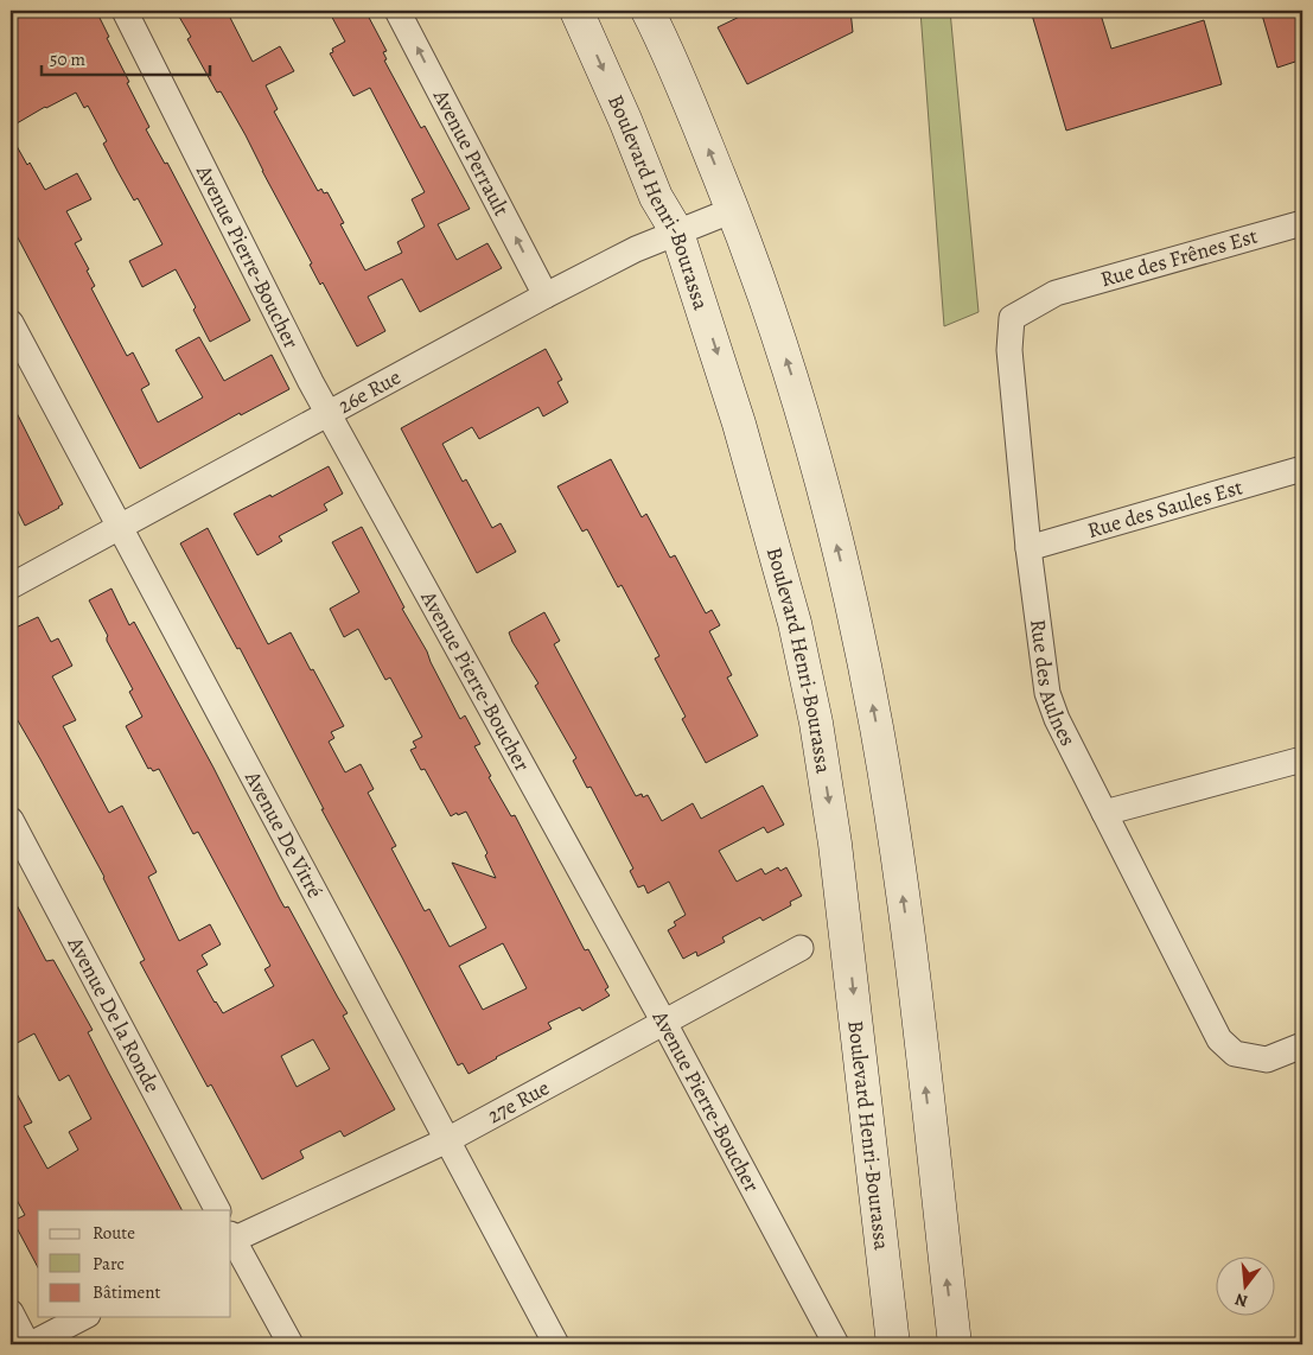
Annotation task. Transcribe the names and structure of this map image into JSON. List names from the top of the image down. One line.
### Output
{"streets":{"main road":["Boulevard Henri-Bourassa"],"street":["Avenue Perrault","Avenue Pierre-Boucher","Rue des Frênes Est","26e Rue","Rue des Saules Est","Rue des Aulnes","Avenue De Vitré","Avenue De la Ronde","27e Rue"]},"crossings":[["Avenue Perrault","26e Rue"],["Boulevard Henri-Bourassa","26e Rue"],["Avenue Pierre-Boucher","26e Rue"],["Avenue Pierre-Boucher","27e Rue"],["Rue des Frênes Est","Rue des Aulnes"],["26e Rue","Avenue De Vitré"],["Rue des Saules Est","Rue des Aulnes"],["Avenue De Vitré","27e Rue"]],"one_way":["Avenue Perrault"],"legend":["Route","Parc","Bâtiment"],"scale_bar":"50 m","north":"bottom"}
